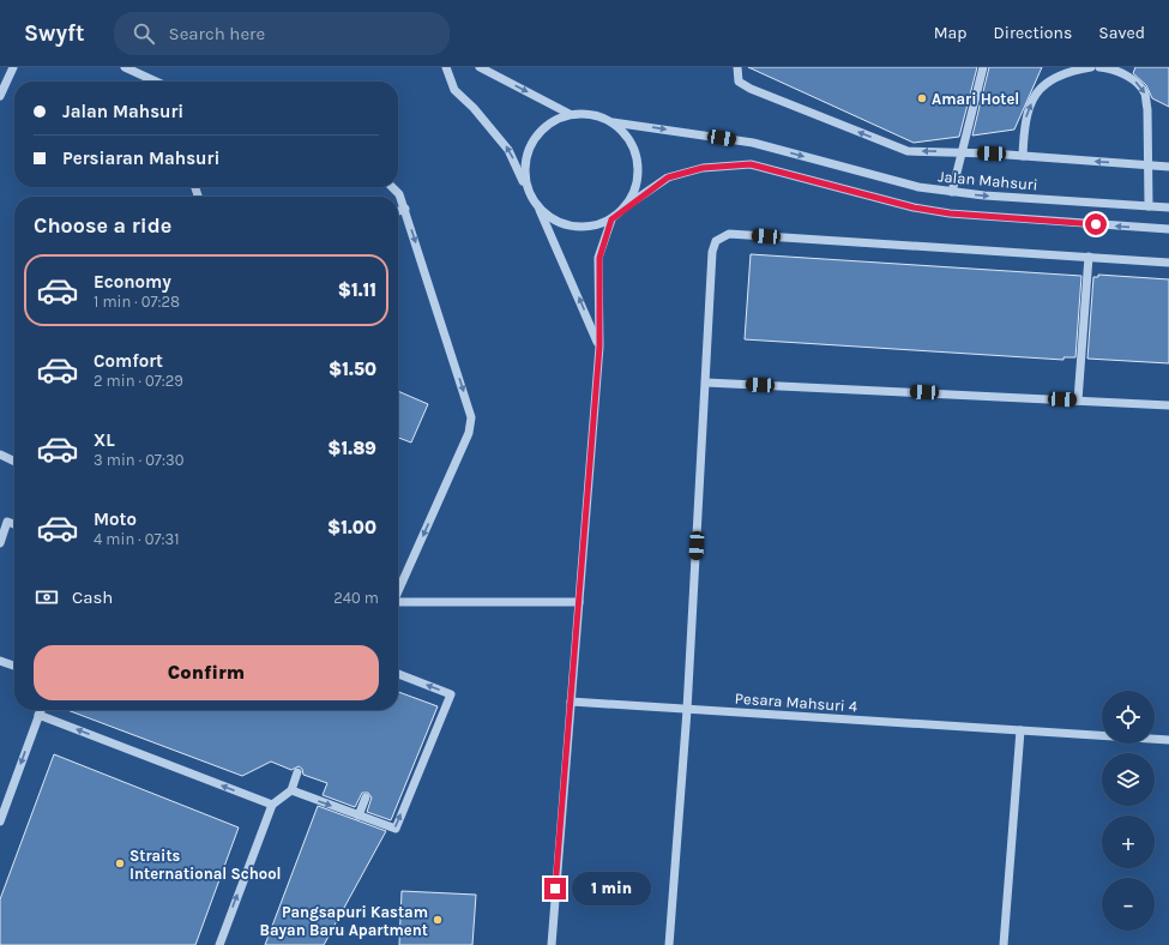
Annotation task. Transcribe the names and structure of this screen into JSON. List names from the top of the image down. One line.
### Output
{"streets":{"street":["Jalan Mahsuri","Pesara Mahsuri 4"]},"places":["Amari Hotel","Straits International School","Pangsapuri Kastam Bayan Baru Apartment"],"page":{"header":"Swyft","search":"Search here","nav":["Map","Directions","Saved"],"banner":["Jalan Mahsuri","Persiaran Mahsuri"],"heading":"Choose a ride","list":[{"name":"Economy","note":"1 min · 07:28","value":"$1.11"},{"name":"Comfort","note":"2 min · 07:29","value":"$1.50"},{"name":"XL","note":"3 min · 07:30","value":"$1.89"},{"name":"Moto","note":"4 min · 07:31","value":"$1.00"}],"pay":["Cash","240 m"],"buttons":"Confirm","map_buttons":["+","−"],"bubble":"1 min"}}
